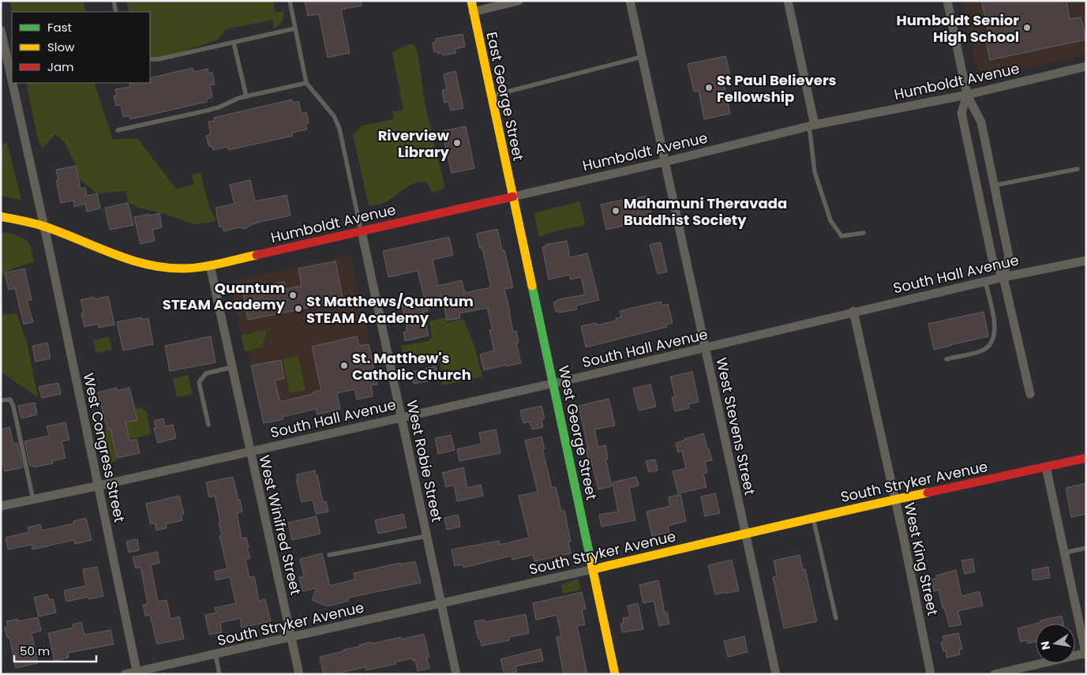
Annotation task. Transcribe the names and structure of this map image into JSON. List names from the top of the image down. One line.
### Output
{"streets":{"street":["Humboldt Avenue","East George Street","South Hall Avenue","West Stevens Street","West George Street","West Congress Street","West Robie Street","South Stryker Avenue","West Winifred Street","West King Street"]},"crossings":[["Humboldt Avenue","East George Street"],["Humboldt Avenue","West Stevens Street"],["Humboldt Avenue","West George Street"],["Humboldt Avenue","West Congress Street"],["Humboldt Avenue","West Robie Street"],["Humboldt Avenue","West Winifred Street"],["East George Street","West George Street"],["South Hall Avenue","West Stevens Street"],["South Hall Avenue","West George Street"],["South Hall Avenue","West Congress Street"],["South Hall Avenue","West Robie Street"],["South Hall Avenue","West Winifred Street"],["South Hall Avenue","West King Street"],["West Stevens Street","South Stryker Avenue"],["West George Street","South Stryker Avenue"],["West Congress Street","South Stryker Avenue"],["West Robie Street","South Stryker Avenue"],["South Stryker Avenue","West Winifred Street"],["South Stryker Avenue","West King Street"]],"places":["Humboldt Senior High School","St Paul Believers Fellowship","Riverview Library","Mahamuni Theravada Buddhist Society","Quantum STEAM Academy","St Matthews/Quantum STEAM Academy","St. Matthew's Catholic Church"],"legend":["Fast","Slow","Jam"],"scale_bar":"50 m","north":"left"}
